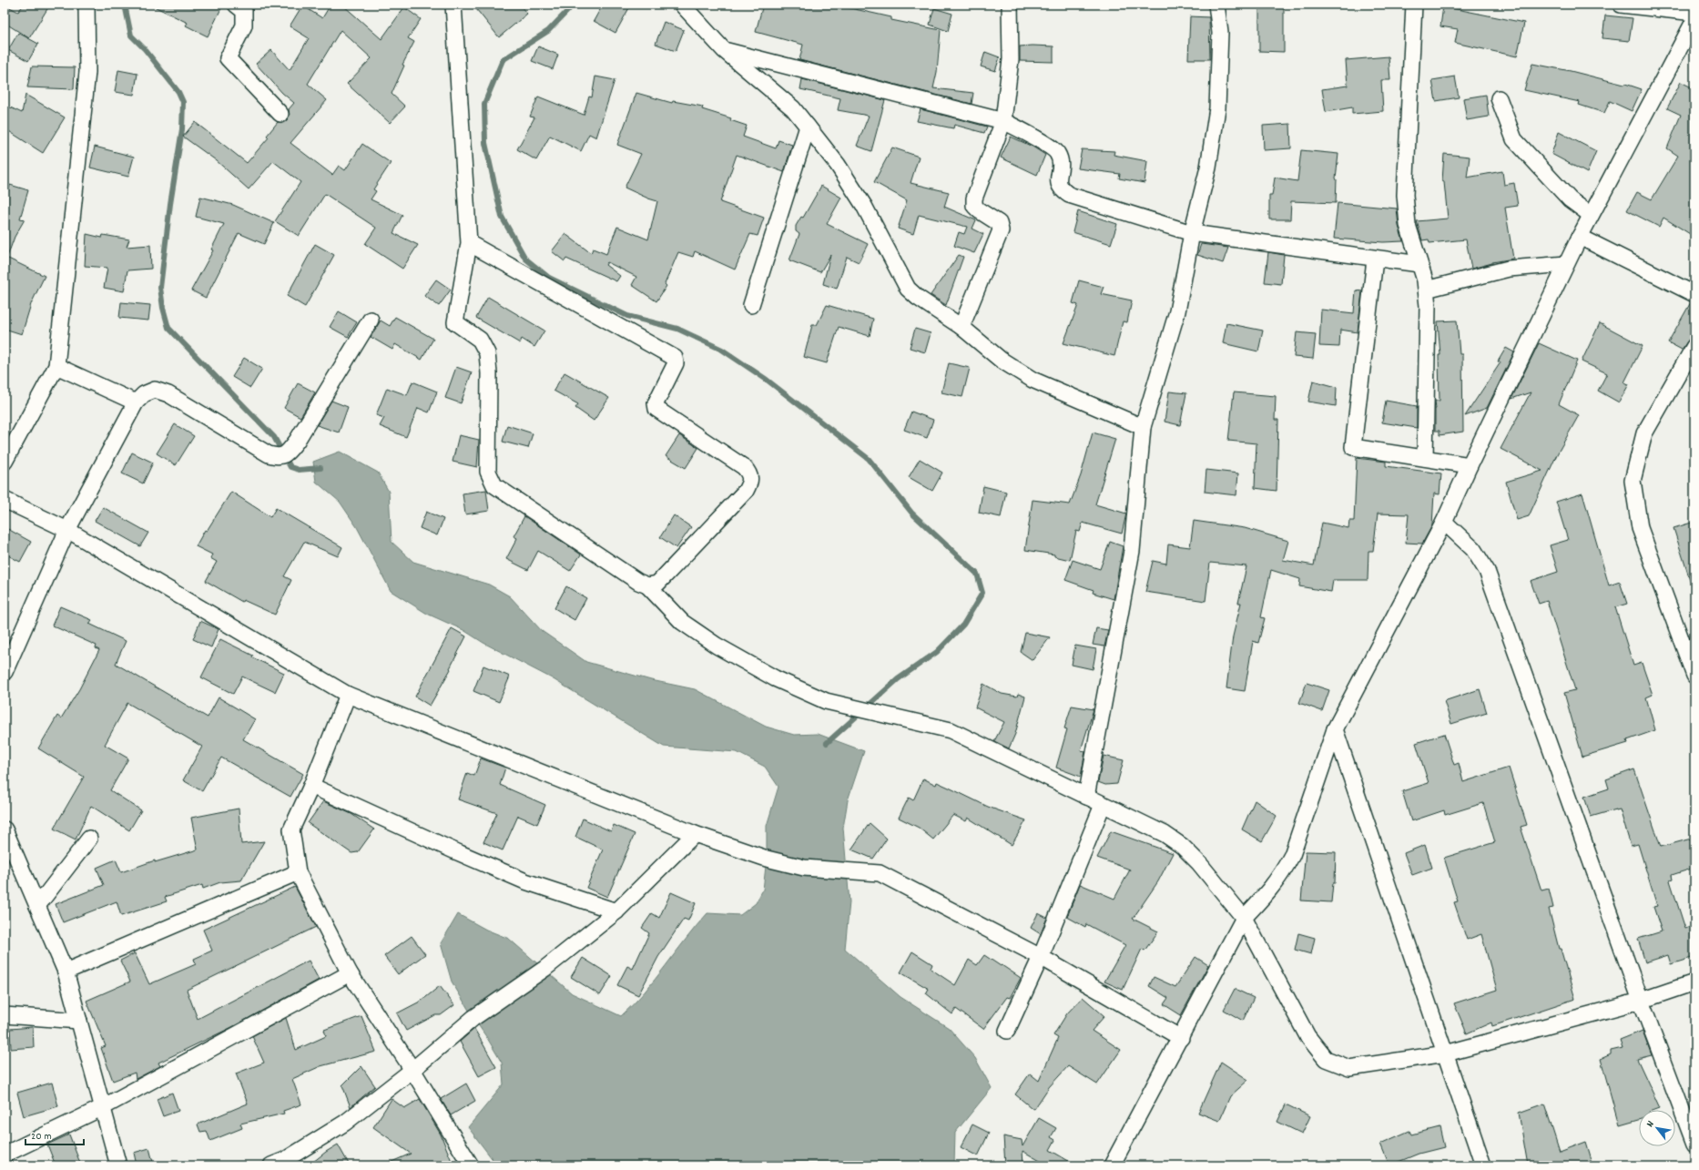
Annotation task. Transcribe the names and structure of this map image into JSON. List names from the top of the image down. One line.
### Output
{"scale_bar":"20 m","north":"top left"}
